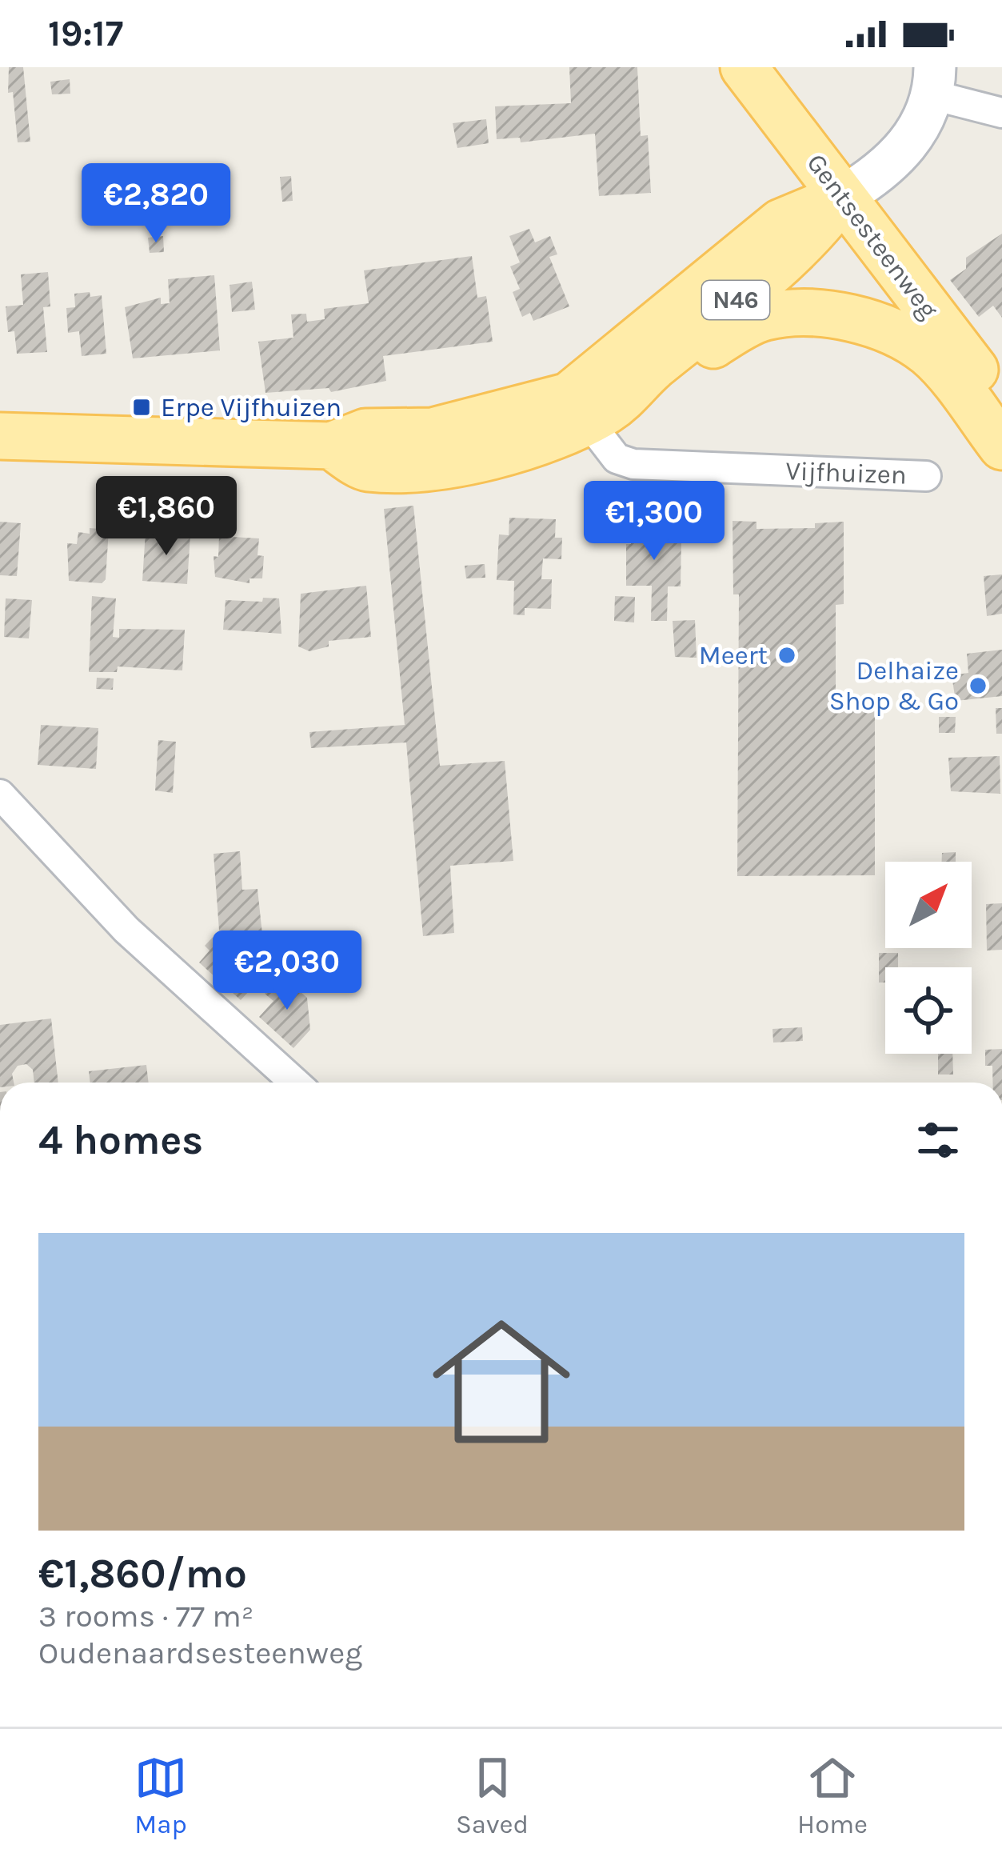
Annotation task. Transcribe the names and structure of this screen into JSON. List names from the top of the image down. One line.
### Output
{"streets":{"main road":["Gentsesteenweg","N46"],"street":["Vijfhuizen"]},"crossings":[["Gentsesteenweg","N46"],["N46","Vijfhuizen"]],"places":{"transit":["Erpe Vijfhuizen"],"other":["Meert","Delhaize Shop & Go"]},"north":"top right","page":{"status":"19:17","price":["€2,820","€1,860","€1,300","€2,030"],"heading":"4 homes","list":[{"name":"€1,860/mo","note":"3 rooms · 77 m² · Oudenaardsesteenweg"}],"tabs":["Map","Saved","Home"]}}
